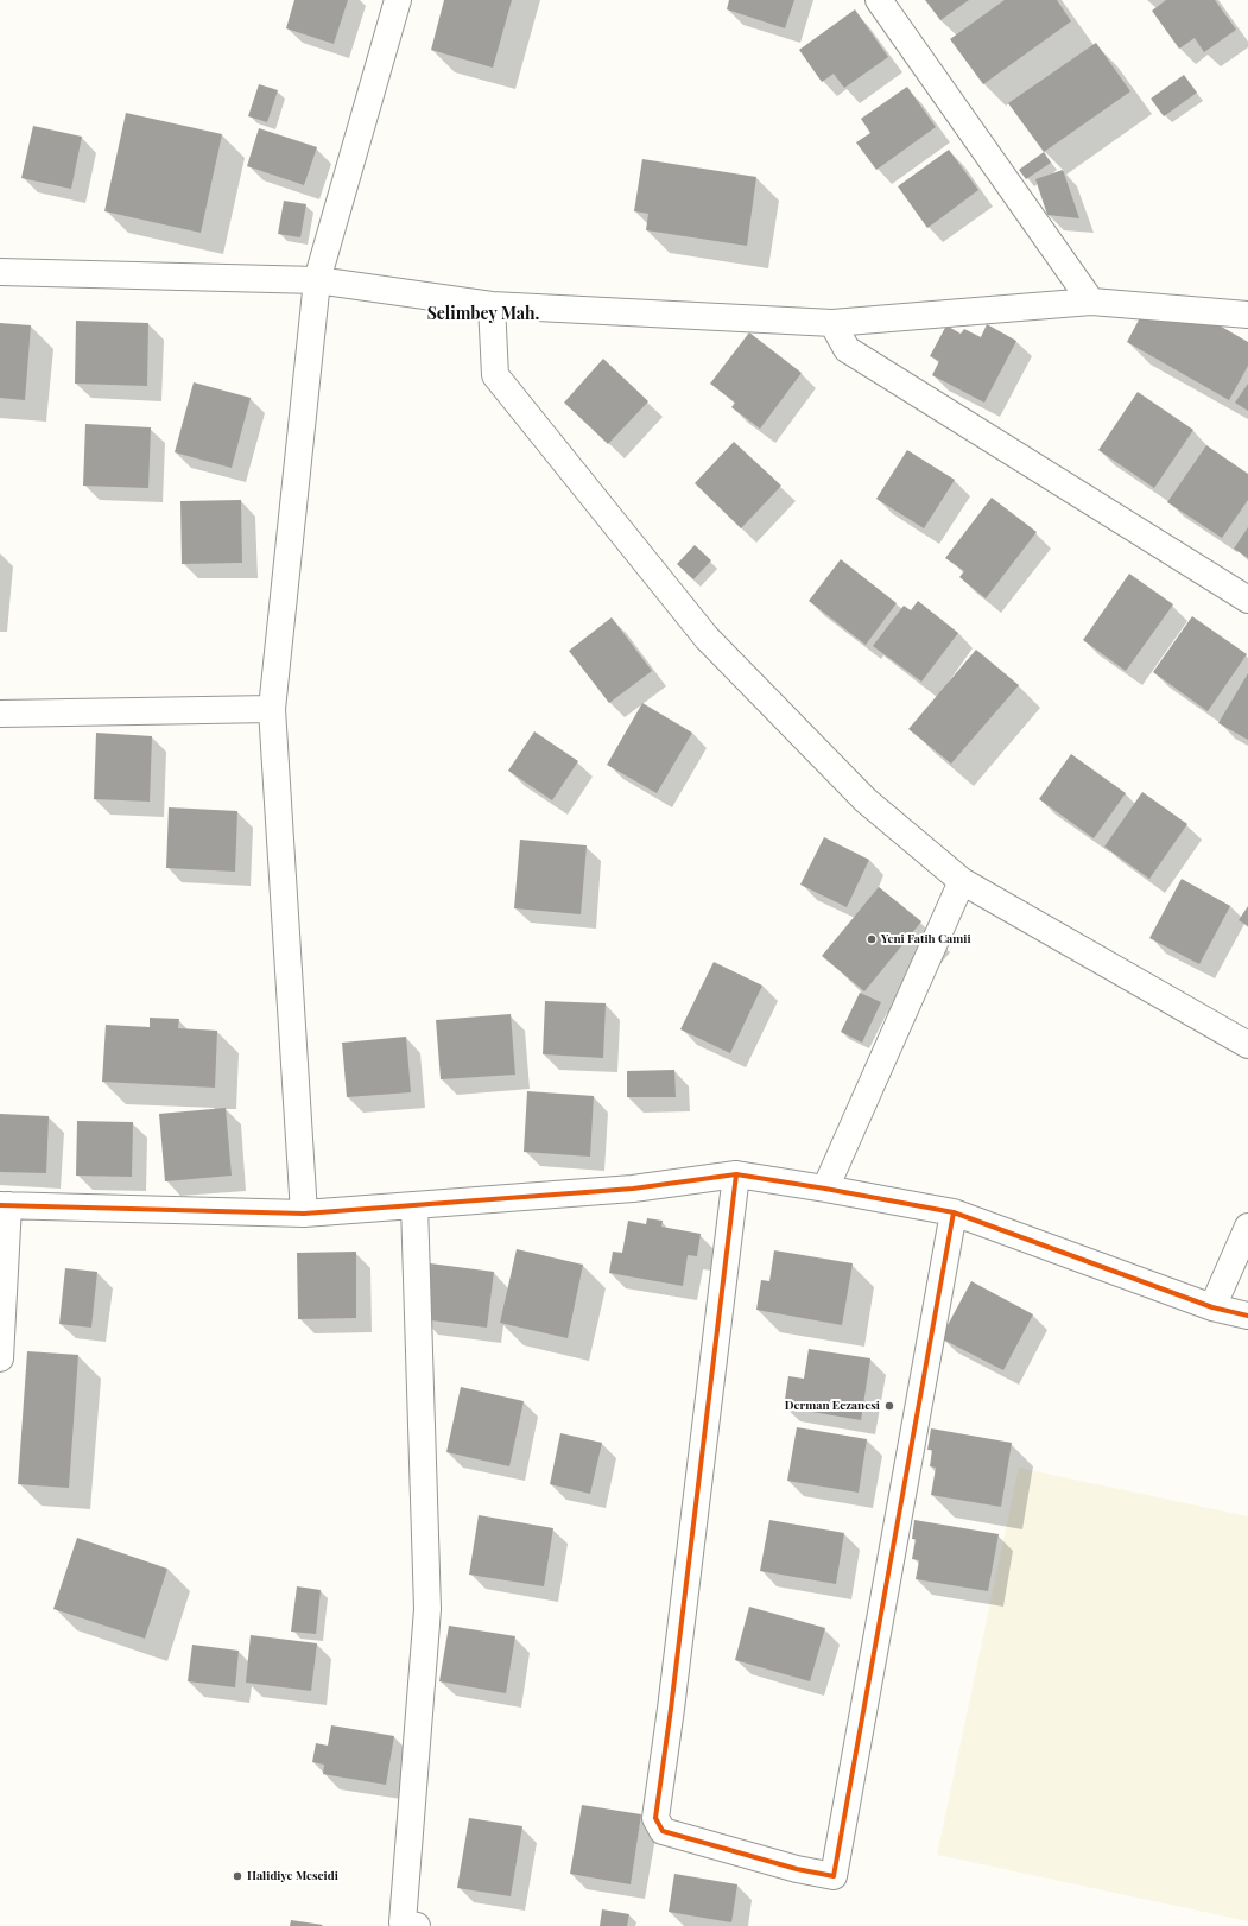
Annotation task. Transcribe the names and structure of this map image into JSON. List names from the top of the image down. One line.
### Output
{"districts":["Selimbey Mah."],"places":["Yeni Fatih Camii","Derman Eczanesi","Halidiye Mescidi"]}
